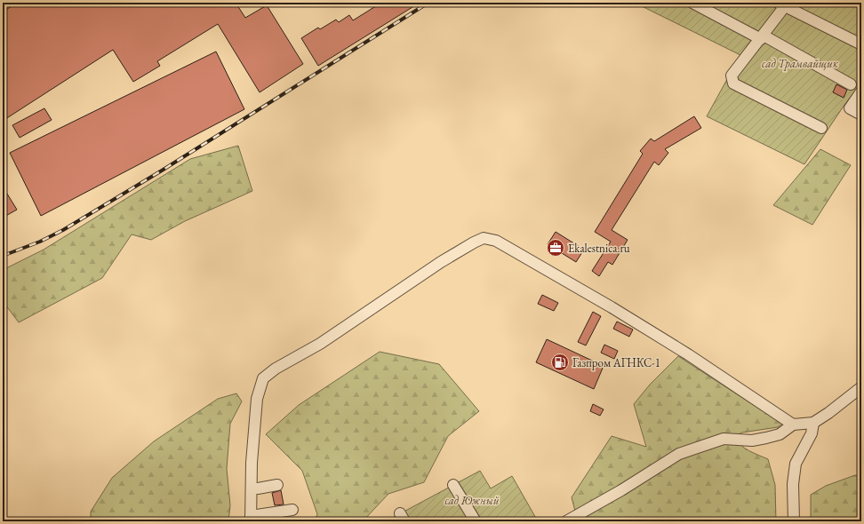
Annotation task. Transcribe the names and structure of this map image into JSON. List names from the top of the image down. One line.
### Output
{"parks":["сад Трамвайщик","сад Южный"],"places":{"office":["Ekalestnica.ru"],"fuel station":["Газпром АГНКС-1"]}}
